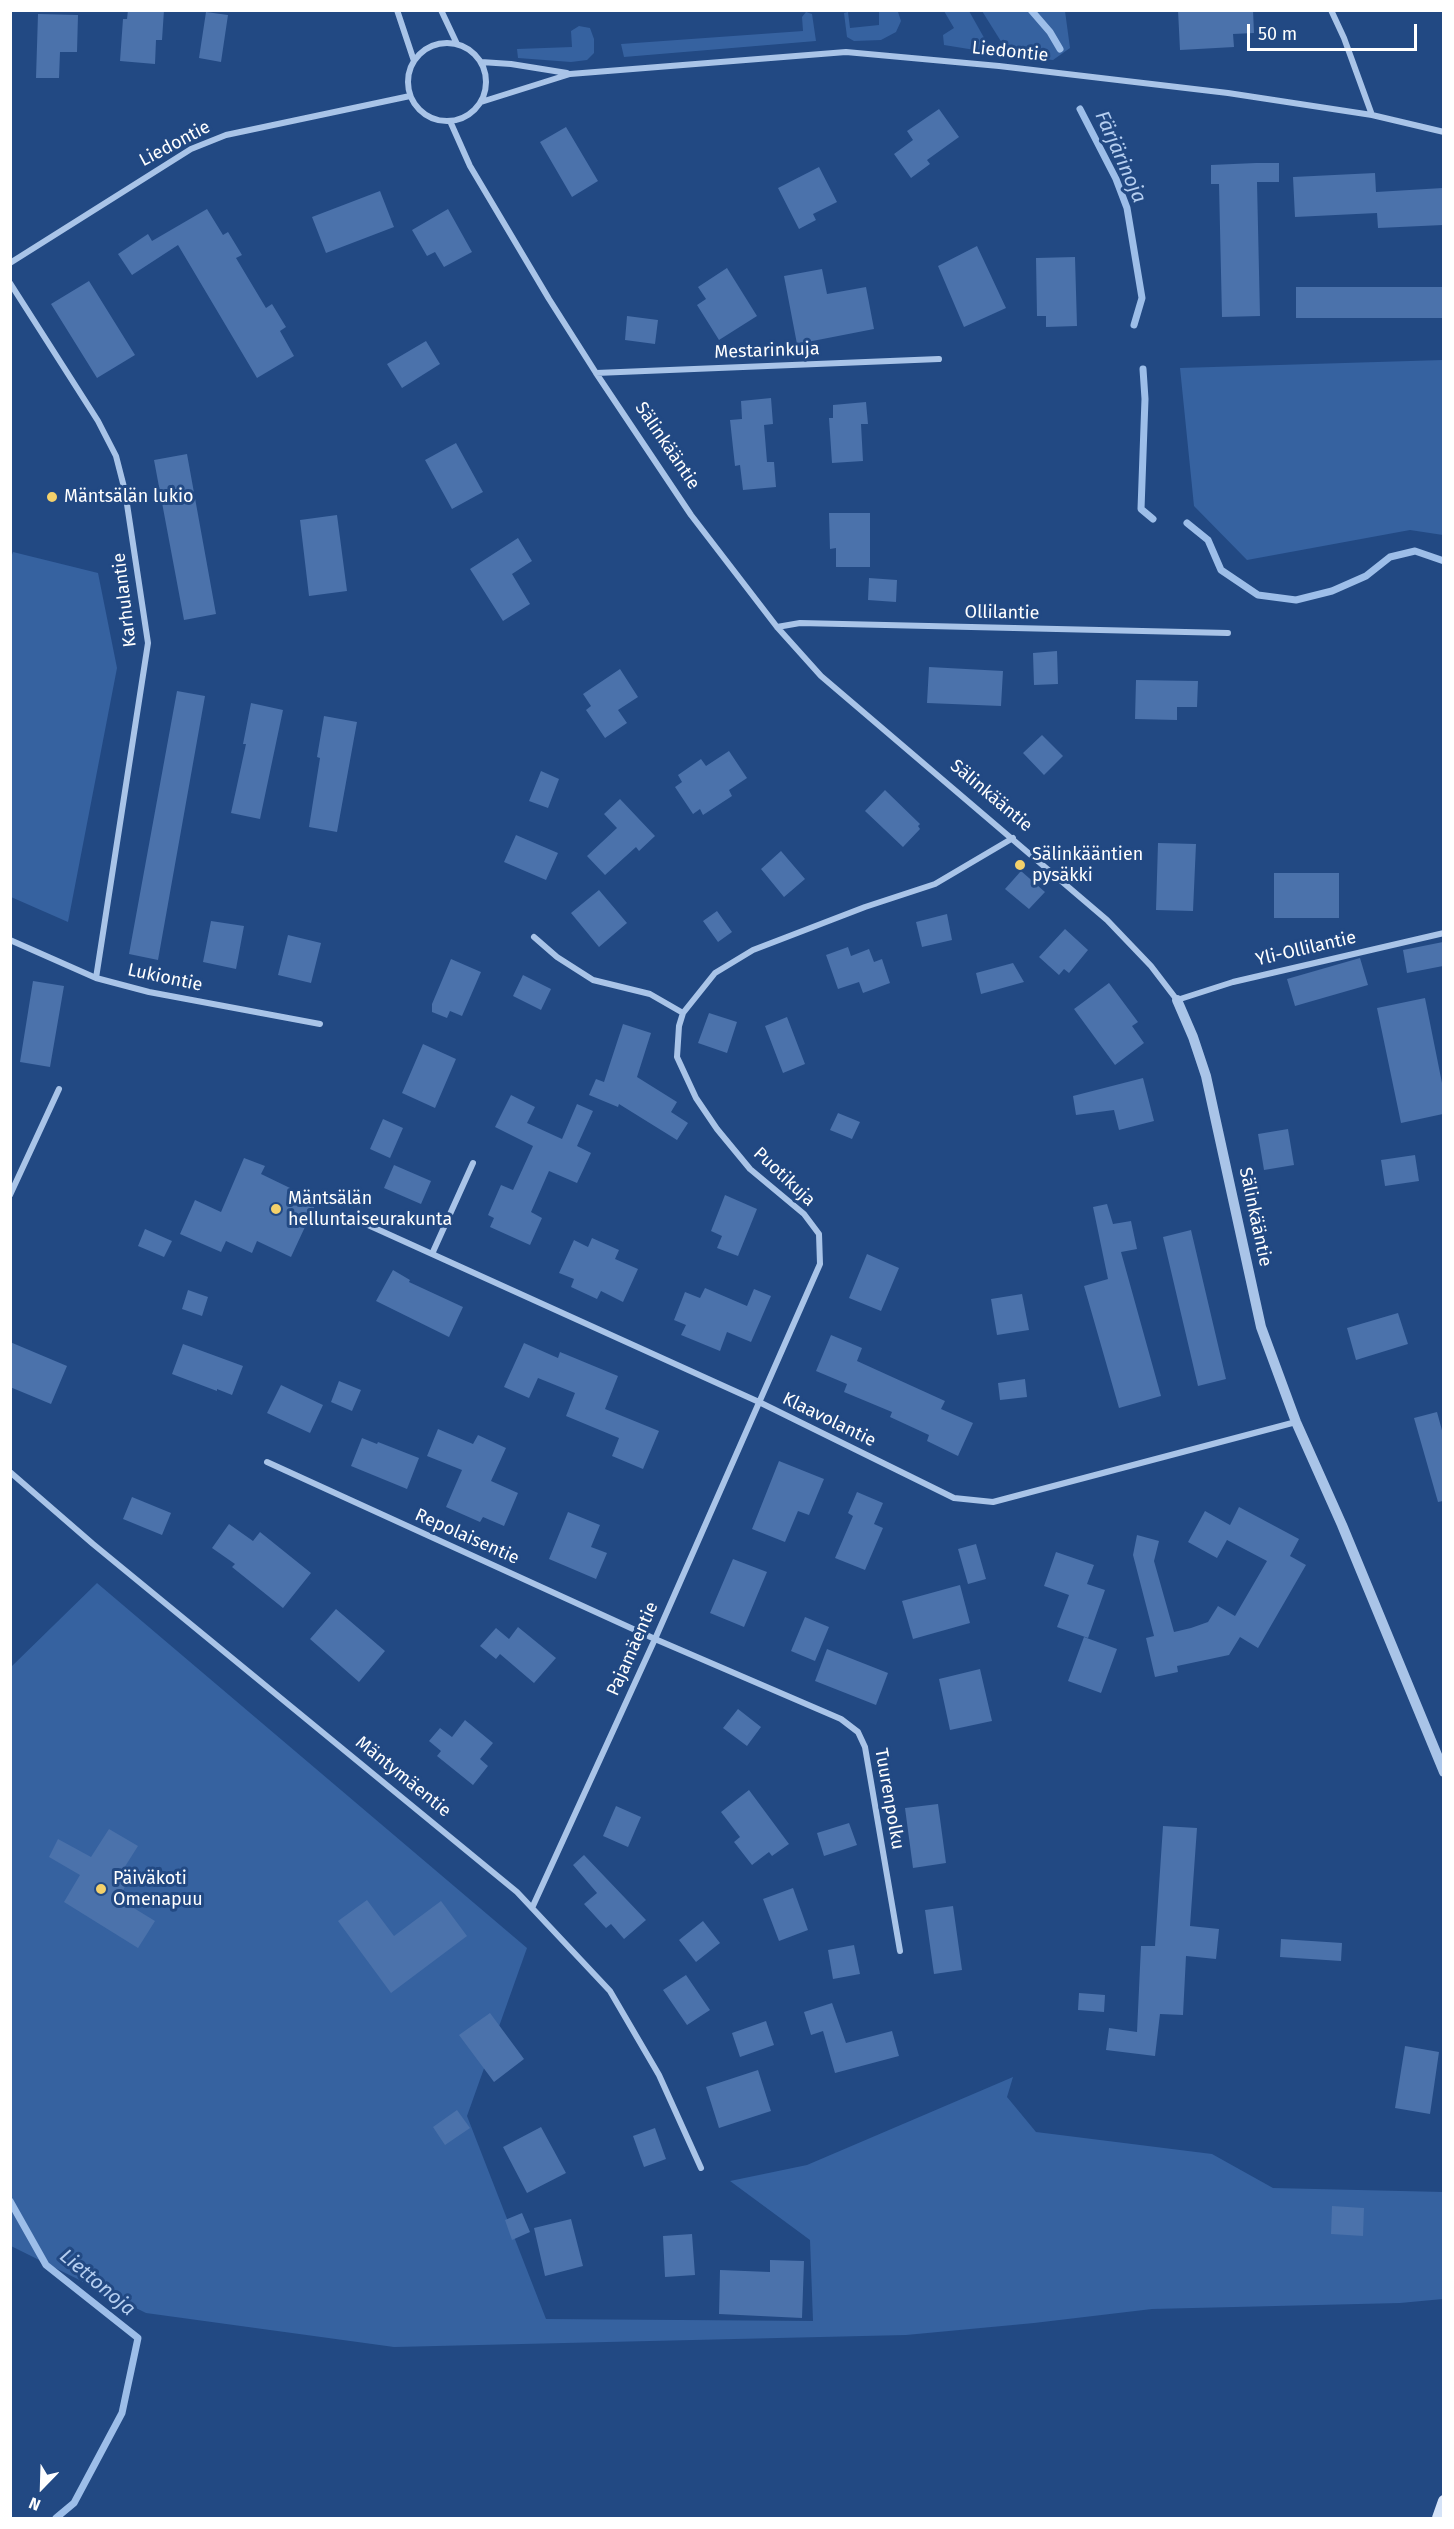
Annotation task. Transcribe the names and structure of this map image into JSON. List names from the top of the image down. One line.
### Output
{"streets":{"street":["Liedontie","Mestarinkuja","Sälinkääntie","Karhulantie","Ollilantie","Yli-Ollilantie","Lukiontie","Puotikuja","Klaavolantie","Repolaisentie","Pajamäentie","Mäntymäentie","Tuurenpolku"]},"crossings":[["Liedontie","Sälinkääntie"],["Mestarinkuja","Sälinkääntie"],["Sälinkääntie","Ollilantie"],["Sälinkääntie","Yli-Ollilantie"],["Sälinkääntie","Puotikuja"],["Sälinkääntie","Klaavolantie"],["Karhulantie","Lukiontie"],["Puotikuja","Klaavolantie"],["Puotikuja","Pajamäentie"],["Klaavolantie","Pajamäentie"],["Repolaisentie","Pajamäentie"],["Repolaisentie","Tuurenpolku"],["Pajamäentie","Mäntymäentie"],["Pajamäentie","Tuurenpolku"]],"water":["Färjärinoja","Liettonoja"],"places":["Mäntsälän lukio","Sälinkääntien pysäkki","Mäntsälän helluntaiseurakunta","Päiväkoti Omenapuu"],"scale_bar":"50 m","north":"bottom left"}
